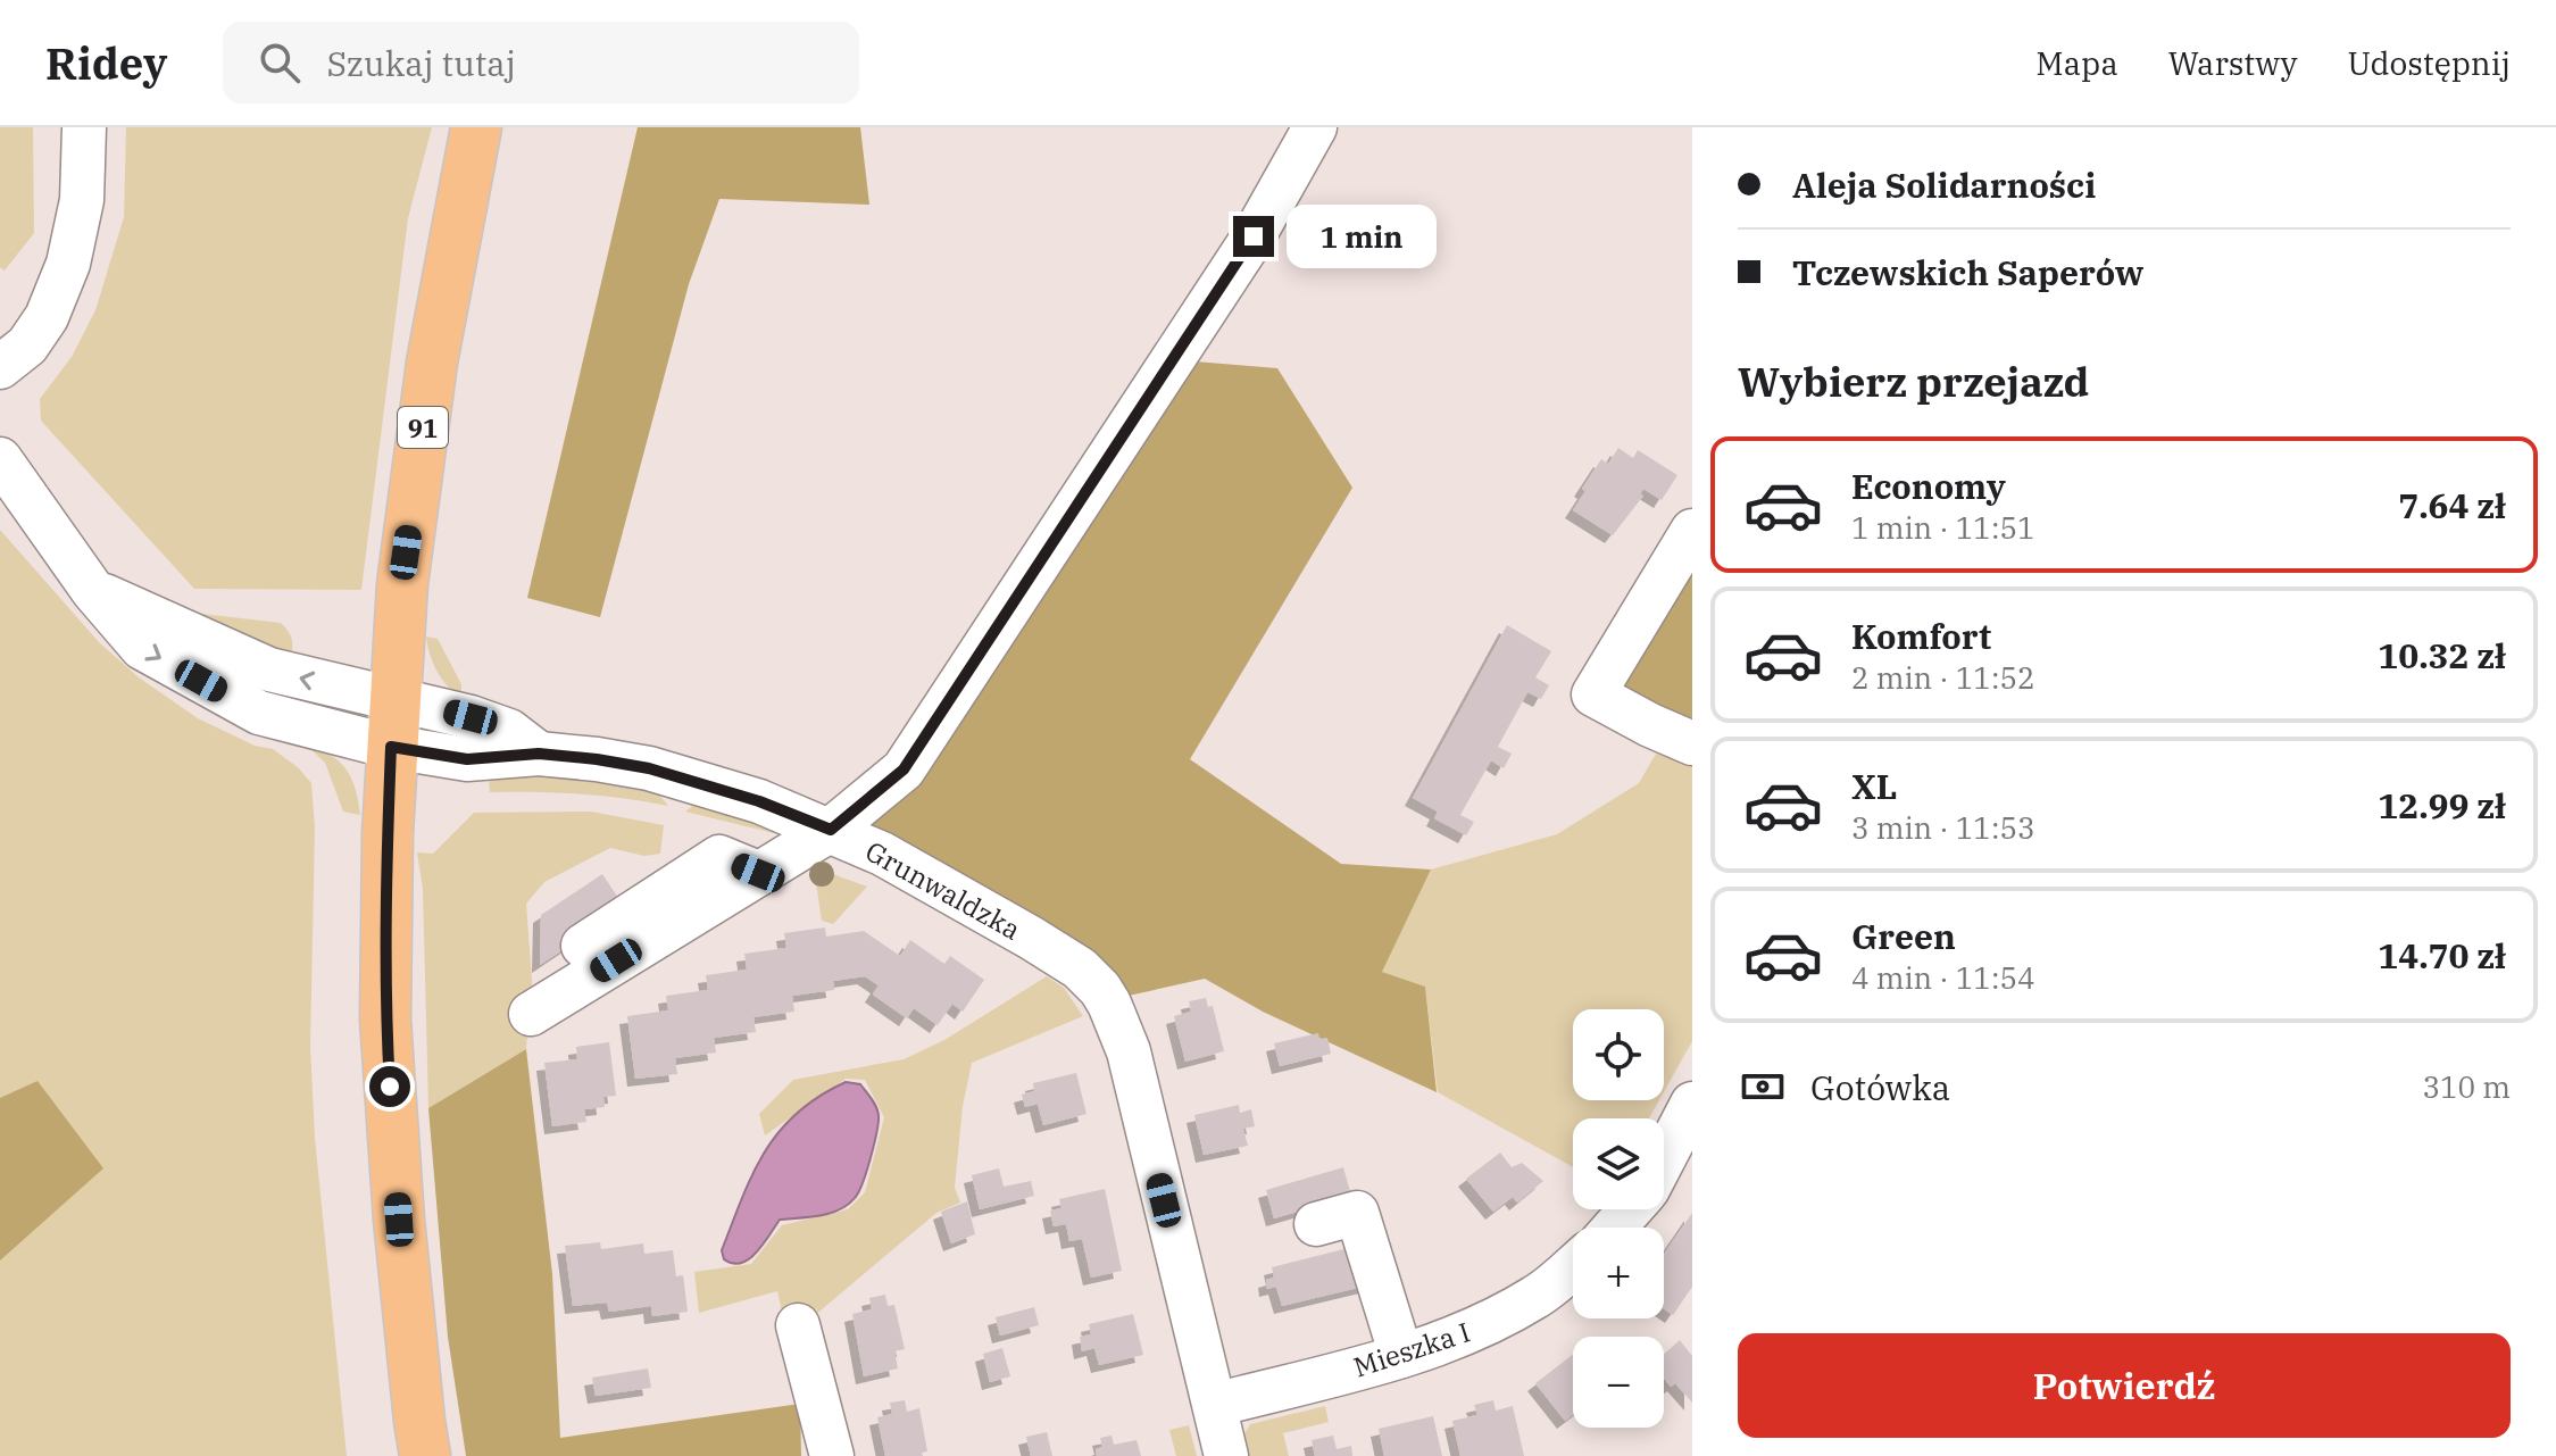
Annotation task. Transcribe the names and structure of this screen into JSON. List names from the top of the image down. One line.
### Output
{"streets":{"main road":["91"],"street":["Grunwaldzka","Mieszka I"]},"crossings":[["91","Grunwaldzka"],["Grunwaldzka","Mieszka I"]],"page":{"header":"Ridey","search":"Szukaj tutaj","nav":["Mapa","Warstwy","Udostępnij"],"banner":["Aleja Solidarności","Tczewskich Saperów"],"bubble":"1 min","heading":"Wybierz przejazd","list":[{"name":"Economy","note":"1 min · 11:51","value":"7.64 zł"},{"name":"Komfort","note":"2 min · 11:52","value":"10.32 zł"},{"name":"XL","note":"3 min · 11:53","value":"12.99 zł"},{"name":"Green","note":"4 min · 11:54","value":"14.70 zł"}],"map_buttons":["+","−"],"pay":["Gotówka","310 m"],"buttons":"Potwierdź"}}
